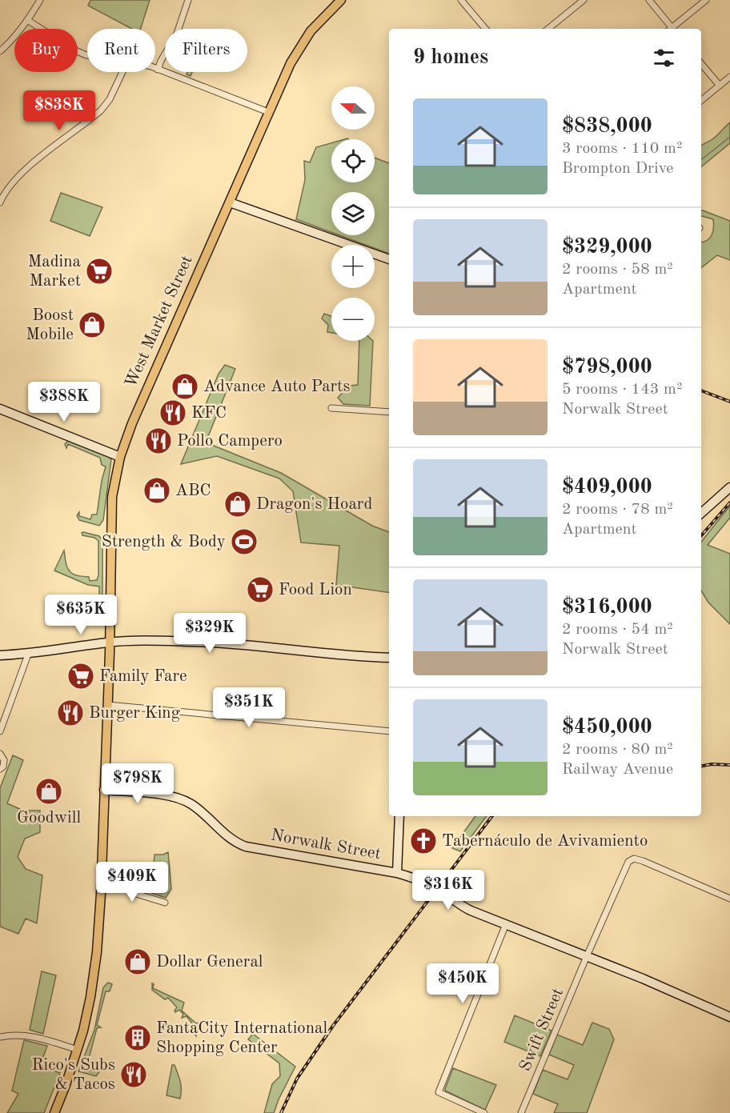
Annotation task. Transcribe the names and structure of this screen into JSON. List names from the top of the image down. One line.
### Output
{"streets":{"main road":["West Market Street"],"street":["Norwalk Street","Swift Street"]},"crossings":[["West Market Street","Norwalk Street"],["Norwalk Street","Swift Street"]],"places":{"supermarket":["Madina Market","Food Lion","Family Fare"],"shop":["Boost Mobile","Advance Auto Parts","ABC","Dragon's Hoard","Goodwill","Dollar General"],"restaurant":["KFC","Pollo Campero","Burger King","Rico's Subs & Tacos"],"sports":["Strength & Body"],"church":["Tabernáculo de Avivamiento"],"building":["FantaCity International Shopping Center"]},"north":"left","page":{"chip":["Buy","Rent","Filters"],"heading":"9 homes","map_buttons":["+","−"],"list":[{"name":"$838,000","note":"3 rooms · 110 m² · Brompton Drive"},{"name":"$329,000","note":"2 rooms · 58 m² · Apartment"},{"name":"$798,000","note":"5 rooms · 143 m² · Norwalk Street"},{"name":"$409,000","note":"2 rooms · 78 m² · Apartment"},{"name":"$316,000","note":"2 rooms · 54 m² · Norwalk Street"},{"name":"$450,000","note":"2 rooms · 80 m² · Railway Avenue"}],"price":["$838K","$388K","$635K","$329K","$351K","$798K","$409K","$316K","$450K"]}}
